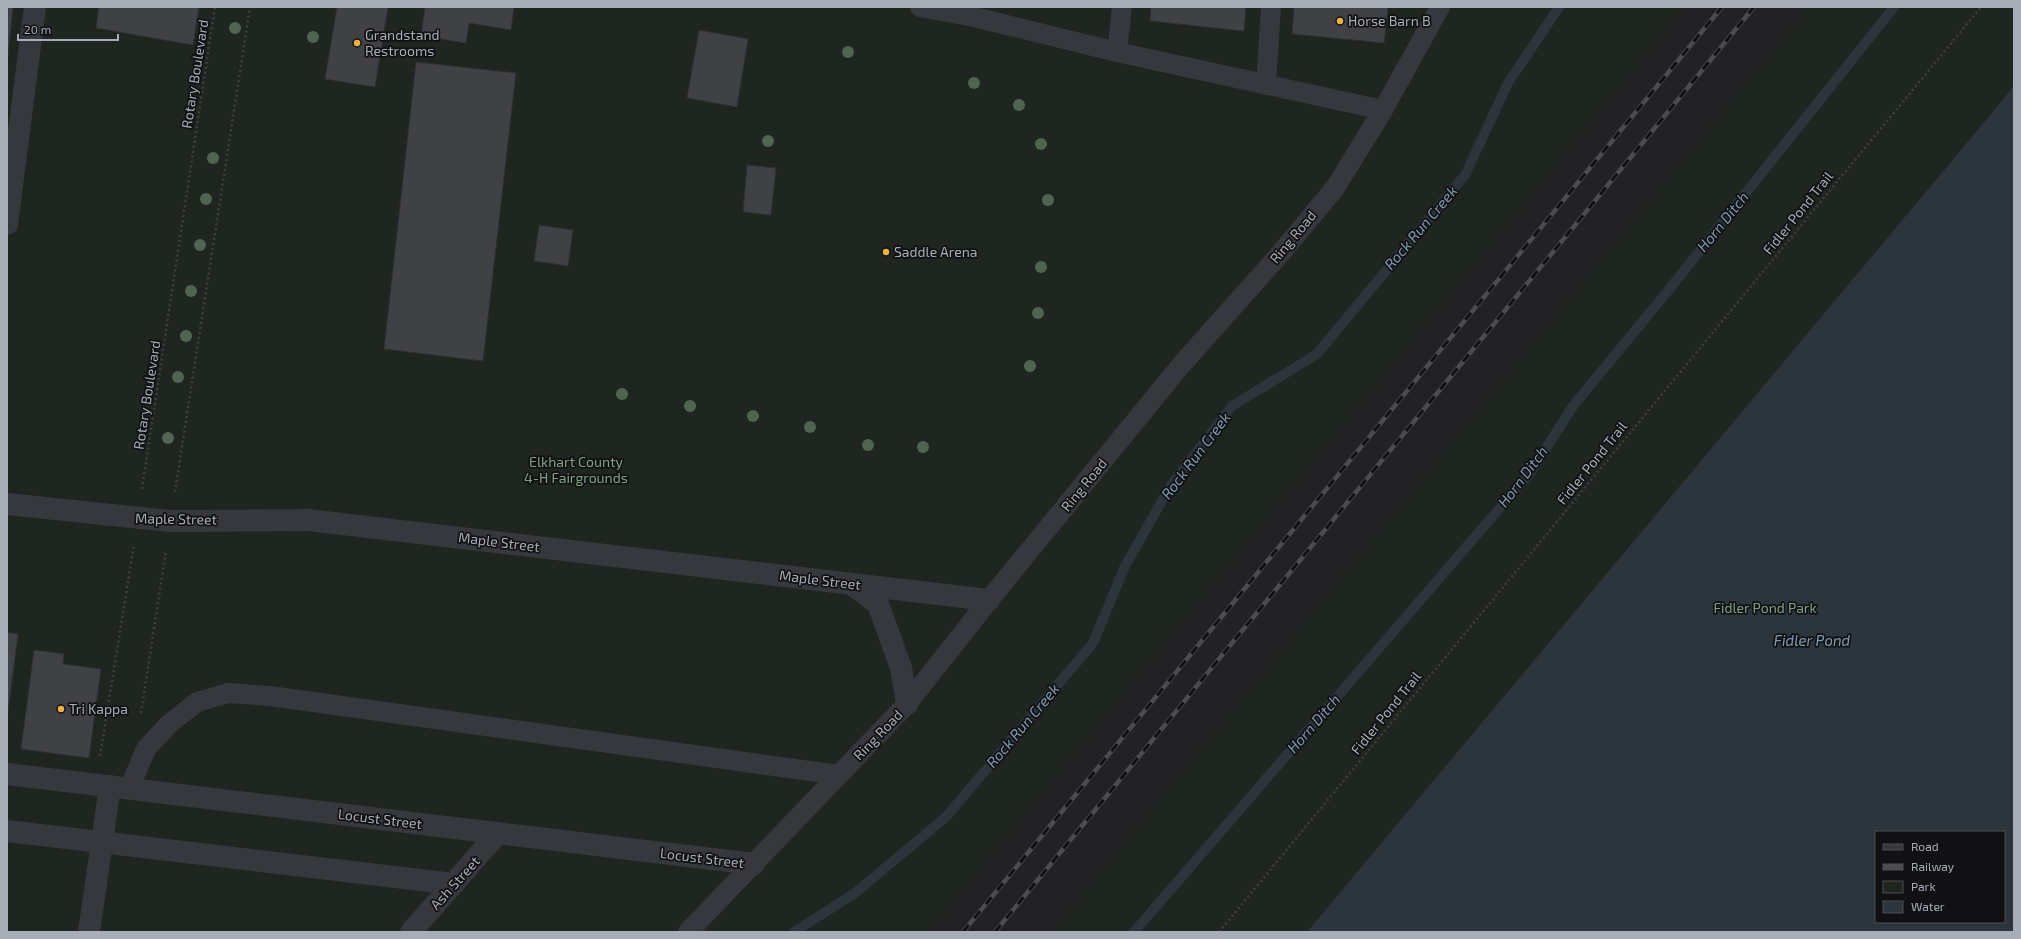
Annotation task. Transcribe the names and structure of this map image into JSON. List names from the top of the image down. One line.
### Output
{"streets":{"street":["Maple Street","Locust Street","Ash Street"],"lane":["Ring Road"],"path":["Rotary Boulevard","Fidler Pond Trail"]},"crossings":[["Rotary Boulevard","Maple Street"],["Rotary Boulevard","Locust Street"],["Ring Road","Maple Street"],["Ring Road","Locust Street"],["Locust Street","Ash Street"]],"water":["Horn Ditch","Rock Run Creek","Fidler Pond"],"parks":["Elkhart County 4-H Fairgrounds","Fidler Pond Park"],"places":["Horse Barn B","Grandstand Restrooms","Saddle Arena","Tri Kappa"],"legend":["Road","Railway","Park","Water"],"scale_bar":"20 m"}
